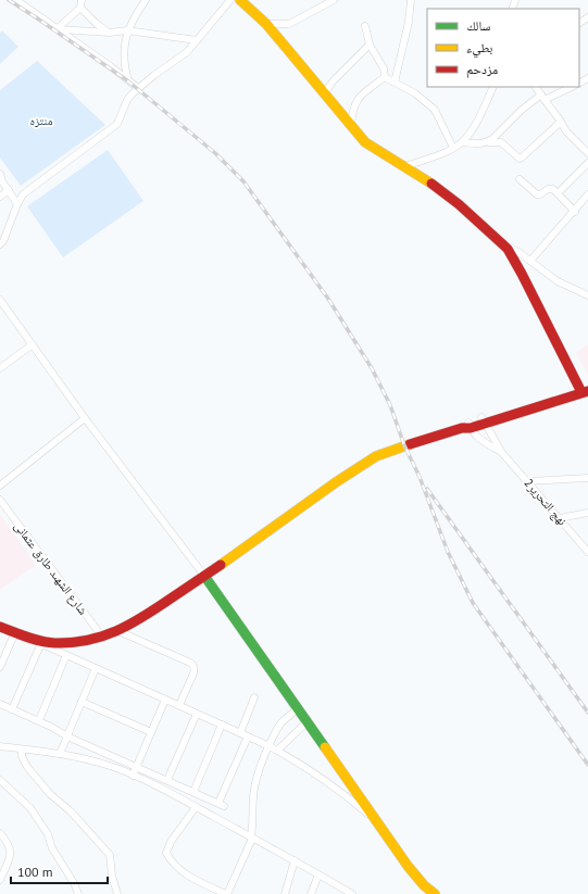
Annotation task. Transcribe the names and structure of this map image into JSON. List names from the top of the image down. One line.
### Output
{"streets":{"street":["نهج التحرير2","شارع الشهىد طارق عثمانى"]},"parks":["منتزه"],"legend":["سالك","بطيء","مزدحم"],"scale_bar":"100 m"}
